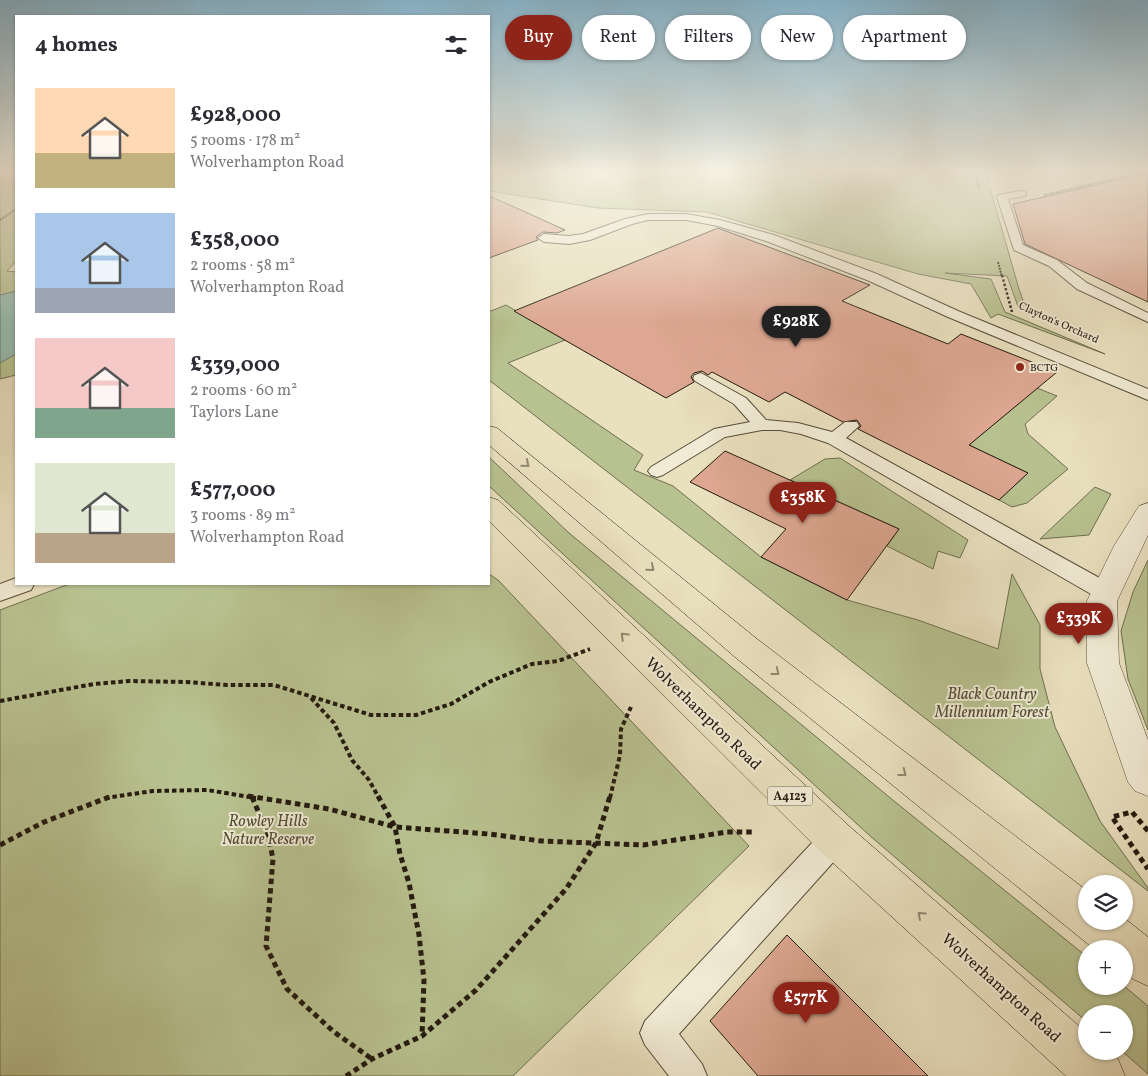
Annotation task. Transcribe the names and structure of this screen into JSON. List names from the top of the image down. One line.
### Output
{"streets":{"highway":["Wolverhampton Road","A4123"],"path":["Clayton's Orchard"]},"parks":["Black Country Millennium Forest","Rowley Hills Nature Reserve"],"places":["BCTG"],"page":{"chip":["Buy","Rent","Filters","New","Apartment"],"heading":"4 homes","list":[{"name":"£928,000","note":"5 rooms · 178 m² · Wolverhampton Road"},{"name":"£358,000","note":"2 rooms · 58 m² · Wolverhampton Road"},{"name":"£339,000","note":"2 rooms · 60 m² · Taylors Lane"},{"name":"£577,000","note":"3 rooms · 89 m² · Wolverhampton Road"}],"price":["£928K","£358K","£339K","£577K"],"map_buttons":["+","−"]}}
